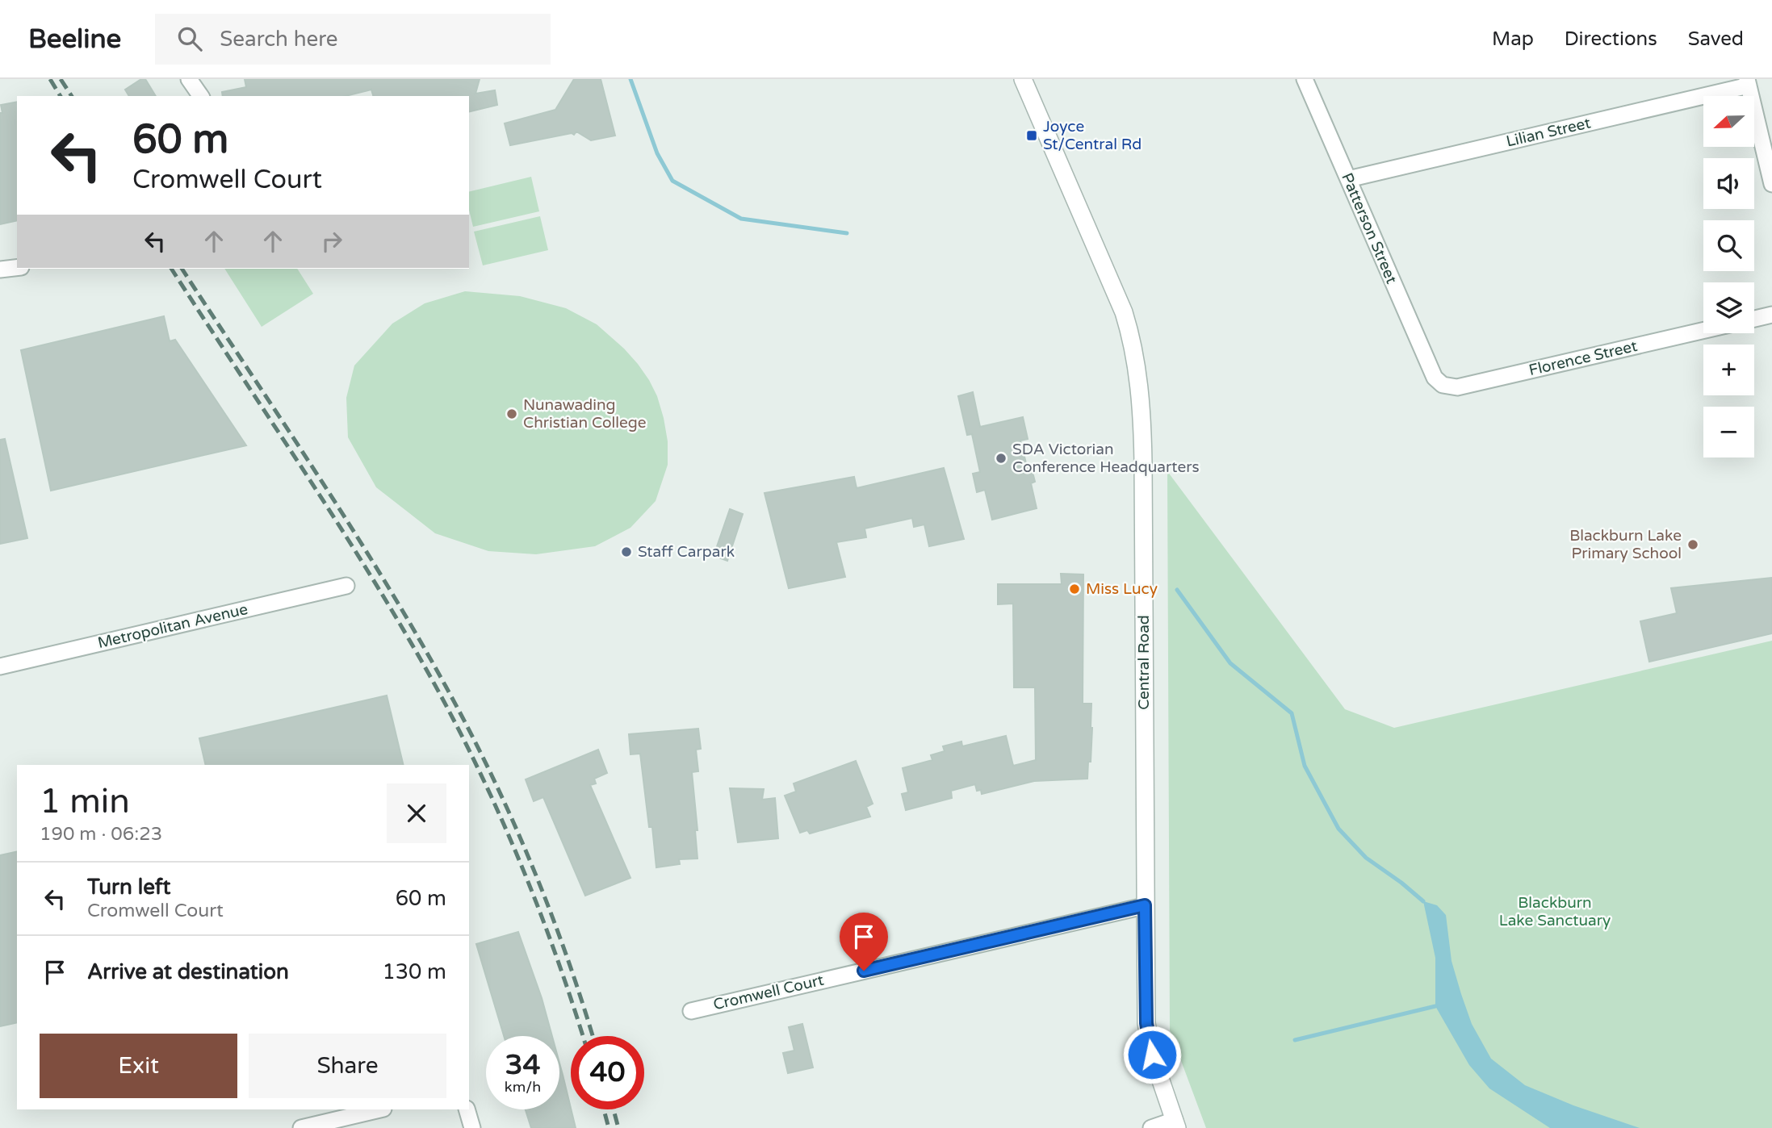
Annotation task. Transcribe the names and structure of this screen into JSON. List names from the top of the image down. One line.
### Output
{"streets":{"street":["Lilian Street","Patterson Street","Florence Street","Metropolitan Avenue","Central Road","Cromwell Court"]},"crossings":[["Lilian Street","Patterson Street"],["Patterson Street","Florence Street"],["Central Road","Cromwell Court"]],"parks":["Blackburn Lake Sanctuary"],"places":{"transit":["Joyce St/Central Rd"],"other":["Nunawading Christian College","SDA Victorian Conference Headquarters","Blackburn Lake Primary School","Staff Carpark","Miss Lucy"]},"north":"left","page":{"header":"Beeline","search":"Search here","nav":["Map","Directions","Saved"],"map_buttons":["+","−"],"turn":["60 m","Cromwell Court"],"heading":["1 min","190 m · 06:23"],"list":[{"name":"Turn left","note":"Cromwell Court","value":"60 m"},{"name":"Arrive at destination","value":"130 m"}],"buttons":["Exit","Share"],"speed":"34 km/h","limit":"40"}}
